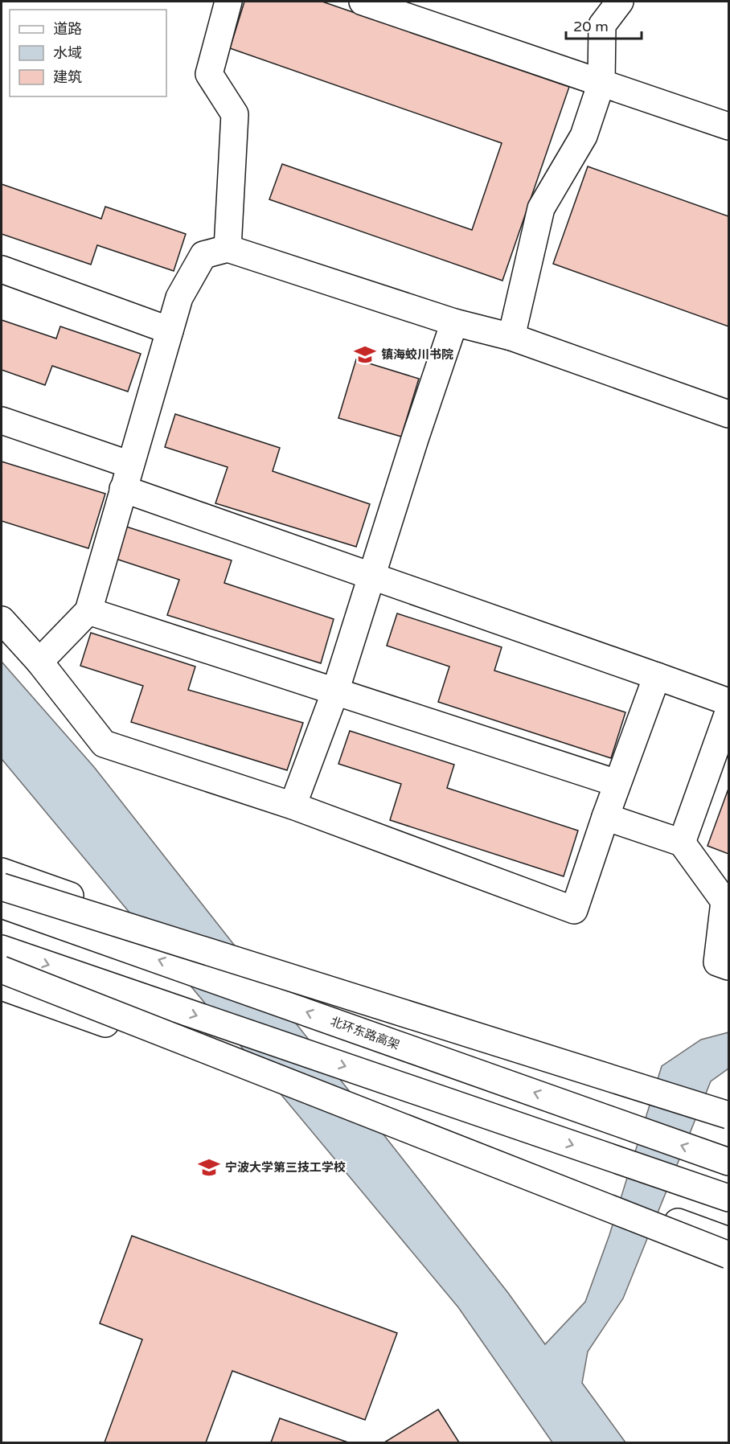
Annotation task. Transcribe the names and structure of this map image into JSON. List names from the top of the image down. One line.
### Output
{"streets":{"main road":["北环东路高架"]},"places":{"school or university":["镇海蛟川书院","宁波大学第三技工学校"]},"legend":["道路","水域","建筑"],"scale_bar":"20 m"}
